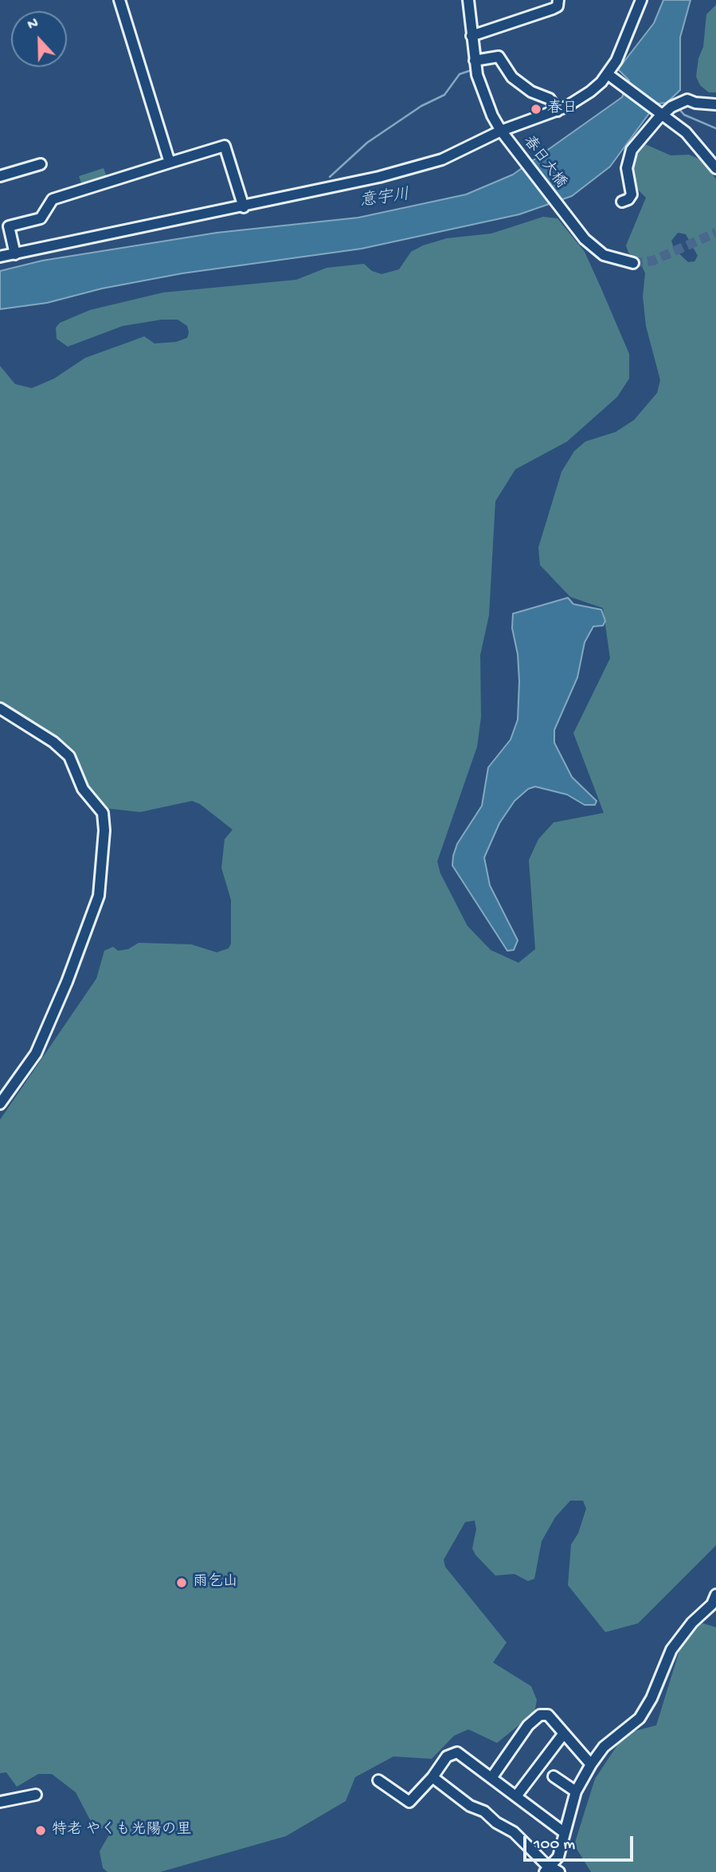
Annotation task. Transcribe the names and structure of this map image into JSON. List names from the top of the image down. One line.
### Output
{"streets":{"street":["春日大橋"]},"water":["意宇川"],"places":["春日","雨乞山","特老 やくも光陽の里"],"scale_bar":"100 m","north":"top"}
